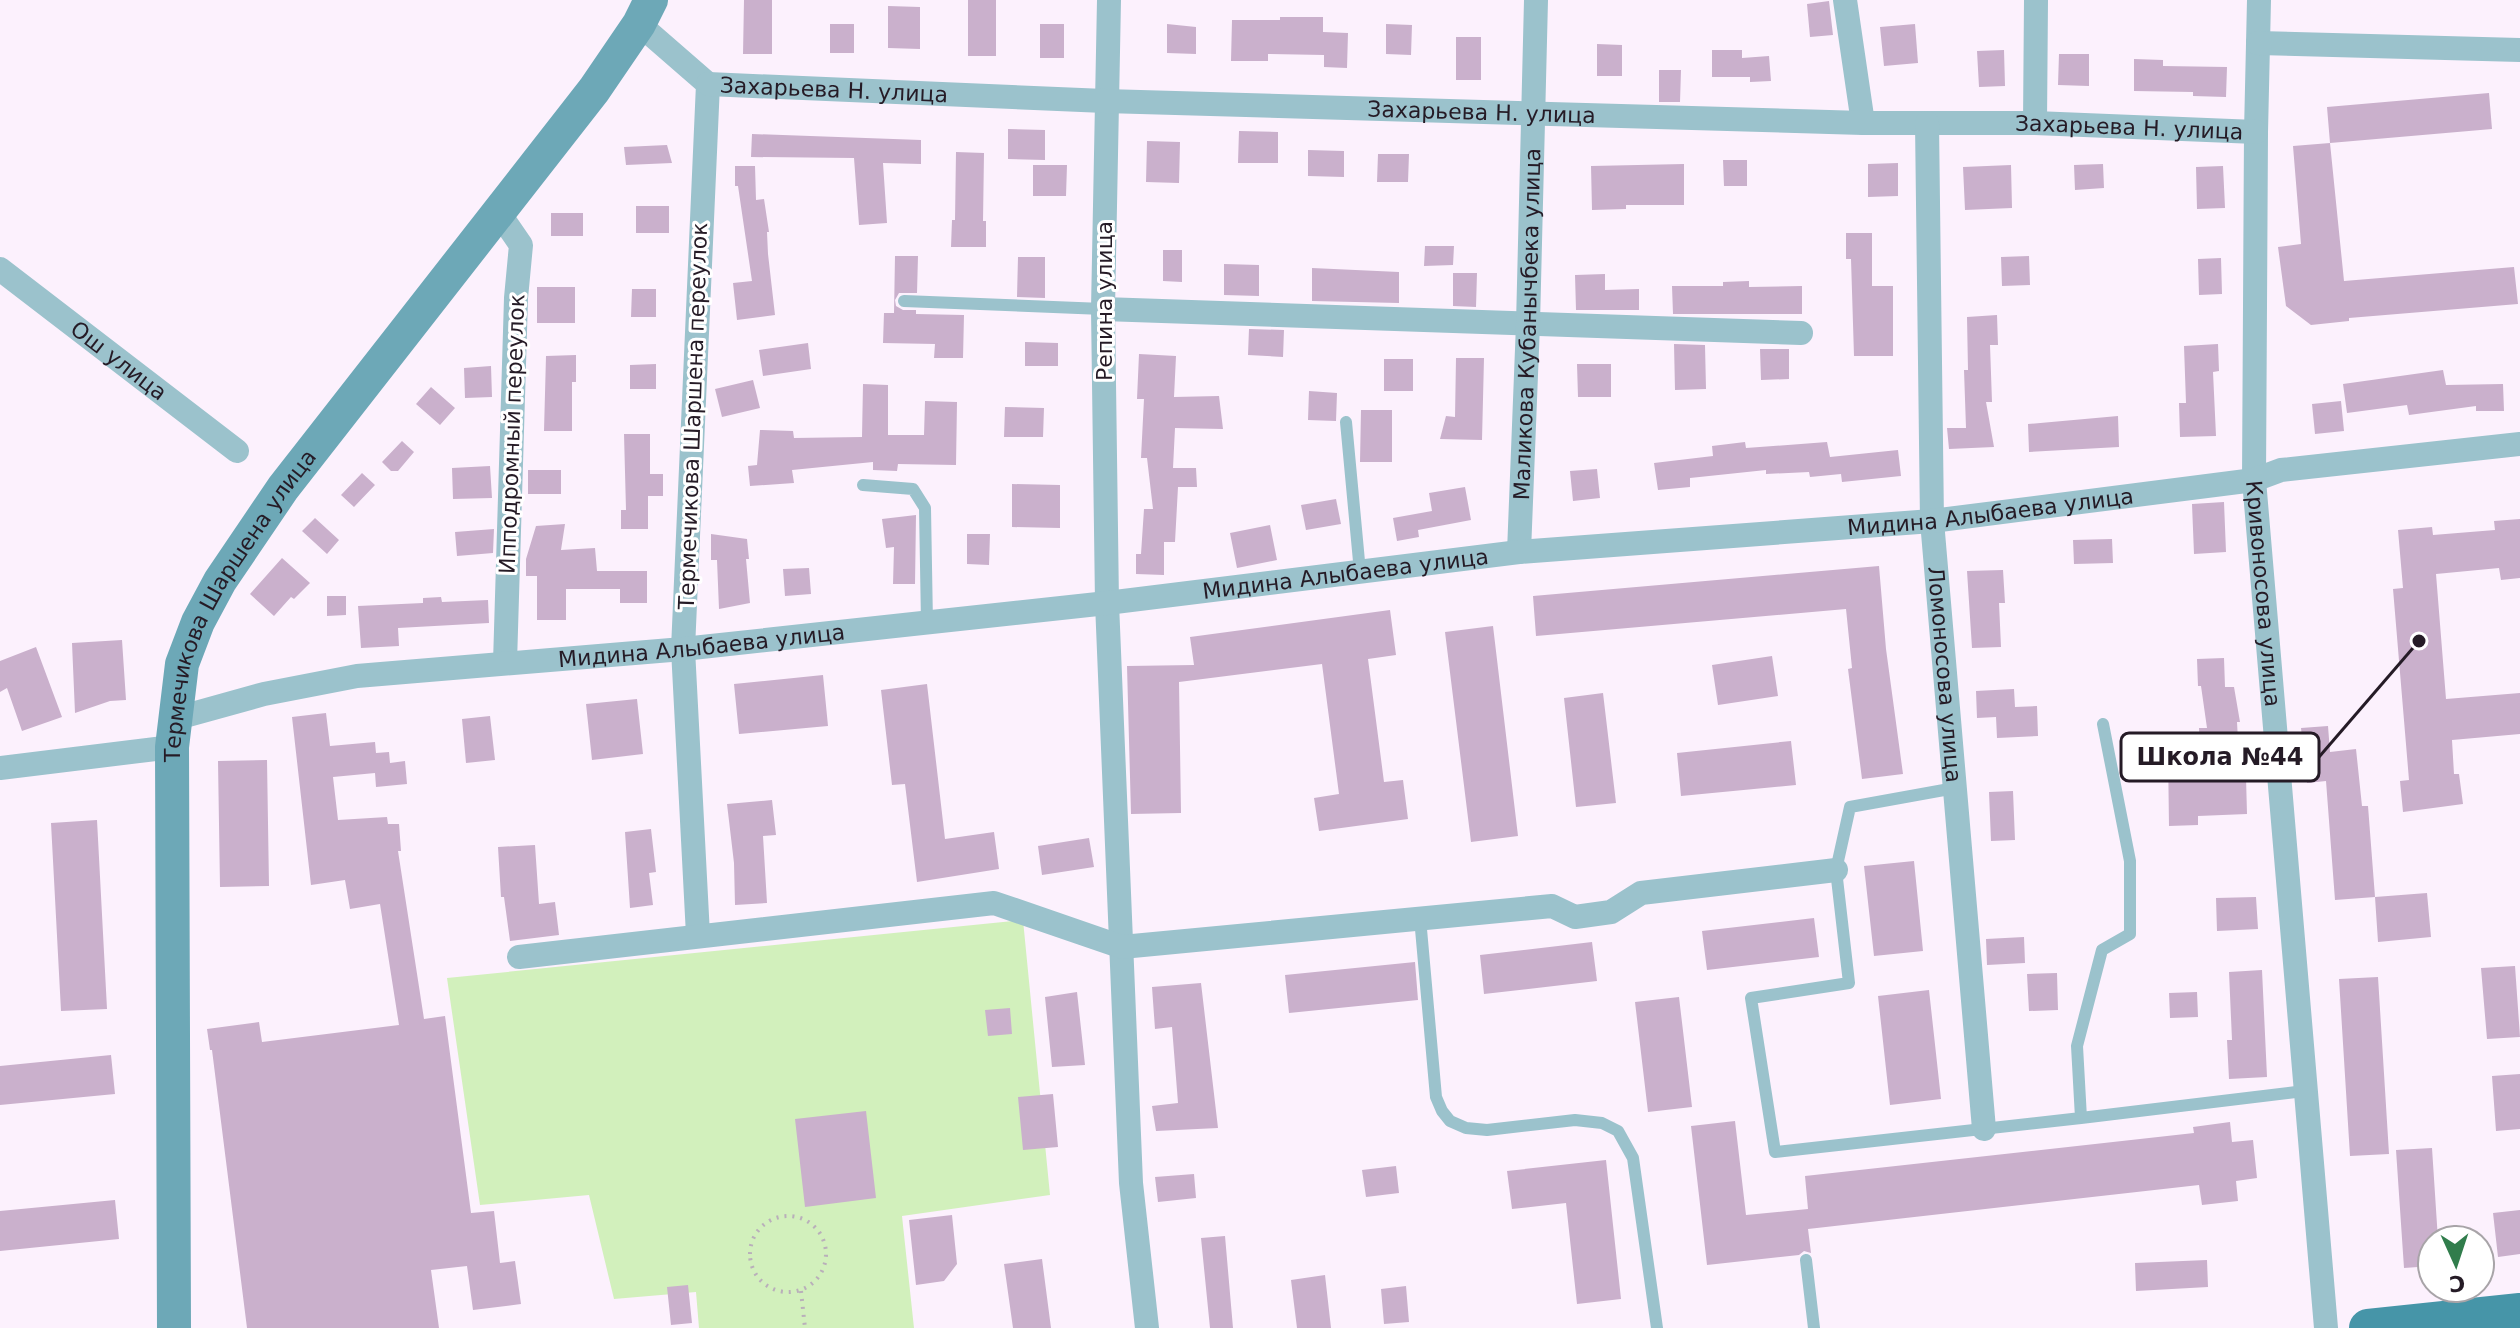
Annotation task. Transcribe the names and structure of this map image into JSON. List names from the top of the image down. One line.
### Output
{"streets":{"street":["Захарьева Н. улица","Репина улица","Маликова Кубанычбека улица","Ош улица","Термечикова Шаршена переулок","Ипподромный переулок","Мидина Алыбаева улица","Кривоносова улица","Термечикова Шаршена улица","Ломоносова улица"]},"crossings":[["Захарьева Н. улица","Репина улица"],["Захарьева Н. улица","Маликова Кубанычбека улица"],["Захарьева Н. улица","Термечикова Шаршена переулок"],["Захарьева Н. улица","Кривоносова улица"],["Захарьева Н. улица","Ломоносова улица"],["Репина улица","Мидина Алыбаева улица"],["Маликова Кубанычбека улица","Мидина Алыбаева улица"],["Термечикова Шаршена переулок","Мидина Алыбаева улица"],["Ипподромный переулок","Мидина Алыбаева улица"],["Ипподромный переулок","Термечикова Шаршена улица"],["Мидина Алыбаева улица","Кривоносова улица"],["Мидина Алыбаева улица","Термечикова Шаршена улица"],["Мидина Алыбаева улица","Ломоносова улица"]],"places":["Школа №44"],"north":"bottom"}
